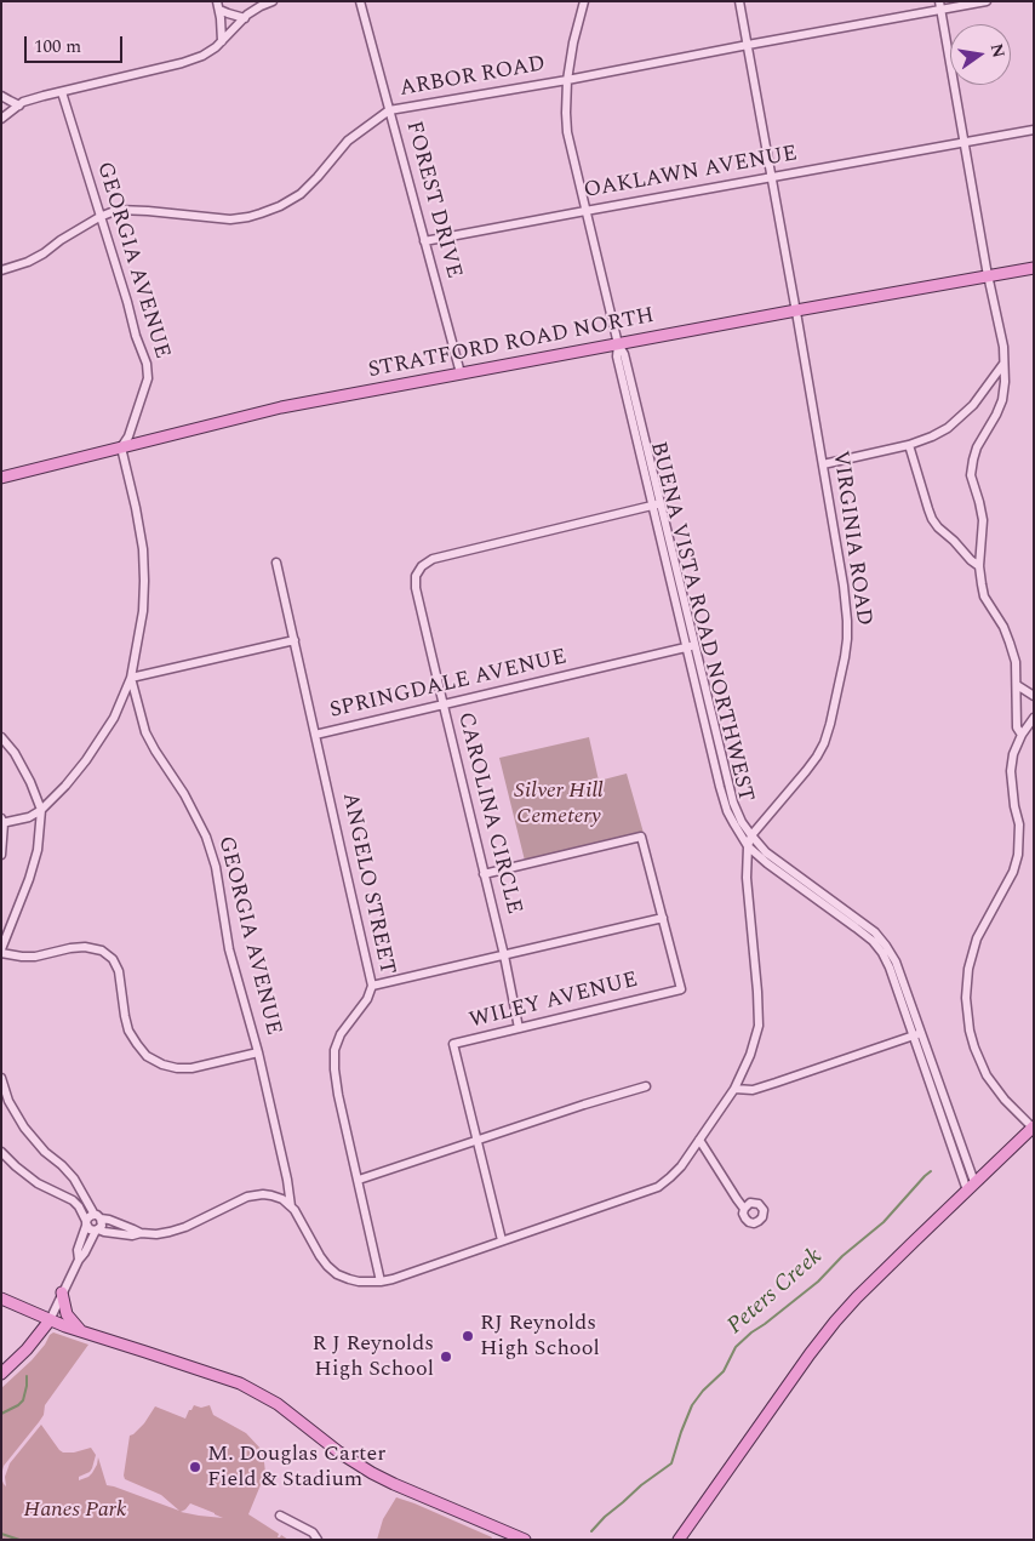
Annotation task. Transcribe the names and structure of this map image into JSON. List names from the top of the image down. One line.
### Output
{"streets":{"main road":["STRATFORD ROAD NORTH"],"street":["ARBOR ROAD","OAKLAWN AVENUE","FOREST DRIVE","GEORGIA AVENUE","VIRGINIA ROAD","BUENA VISTA ROAD NORTHWEST","SPRINGDALE AVENUE","CAROLINA CIRCLE","ANGELO STREET","WILEY AVENUE"]},"crossings":[["ARBOR ROAD","FOREST DRIVE"],["ARBOR ROAD","GEORGIA AVENUE"],["ARBOR ROAD","VIRGINIA ROAD"],["OAKLAWN AVENUE","FOREST DRIVE"],["OAKLAWN AVENUE","VIRGINIA ROAD"],["FOREST DRIVE","STRATFORD ROAD NORTH"],["GEORGIA AVENUE","STRATFORD ROAD NORTH"],["GEORGIA AVENUE","VIRGINIA ROAD"],["STRATFORD ROAD NORTH","VIRGINIA ROAD"],["VIRGINIA ROAD","BUENA VISTA ROAD NORTHWEST"],["VIRGINIA ROAD","ANGELO STREET"],["VIRGINIA ROAD","WILEY AVENUE"],["BUENA VISTA ROAD NORTHWEST","SPRINGDALE AVENUE"],["SPRINGDALE AVENUE","CAROLINA CIRCLE"],["SPRINGDALE AVENUE","ANGELO STREET"],["CAROLINA CIRCLE","WILEY AVENUE"]],"water":["Peters Creek"],"parks":["Silver Hill Cemetery","Hanes Park"],"places":["RJ Reynolds High School","R J Reynolds High School","M. Douglas Carter Field & Stadium"],"scale_bar":"100 m","north":"right"}
